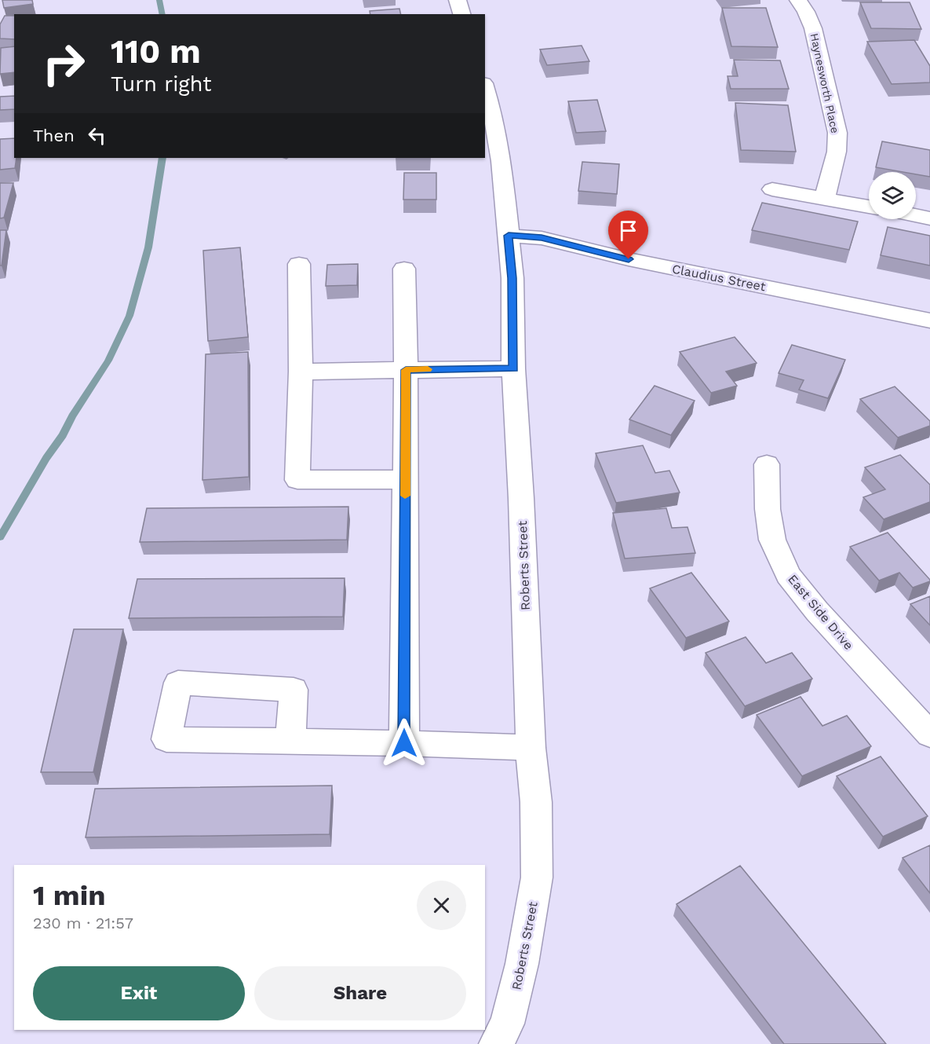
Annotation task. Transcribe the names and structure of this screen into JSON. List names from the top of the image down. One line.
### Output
{"streets":{"street":["Haynesworth Place","Claudius Street","Roberts Street","East Side Drive"]},"crossings":[["Claudius Street","Roberts Street"]],"page":{"turn":["110 m","Turn right"],"then":"Then","heading":["1 min","230 m · 21:57"],"buttons":["Exit","Share"]}}
